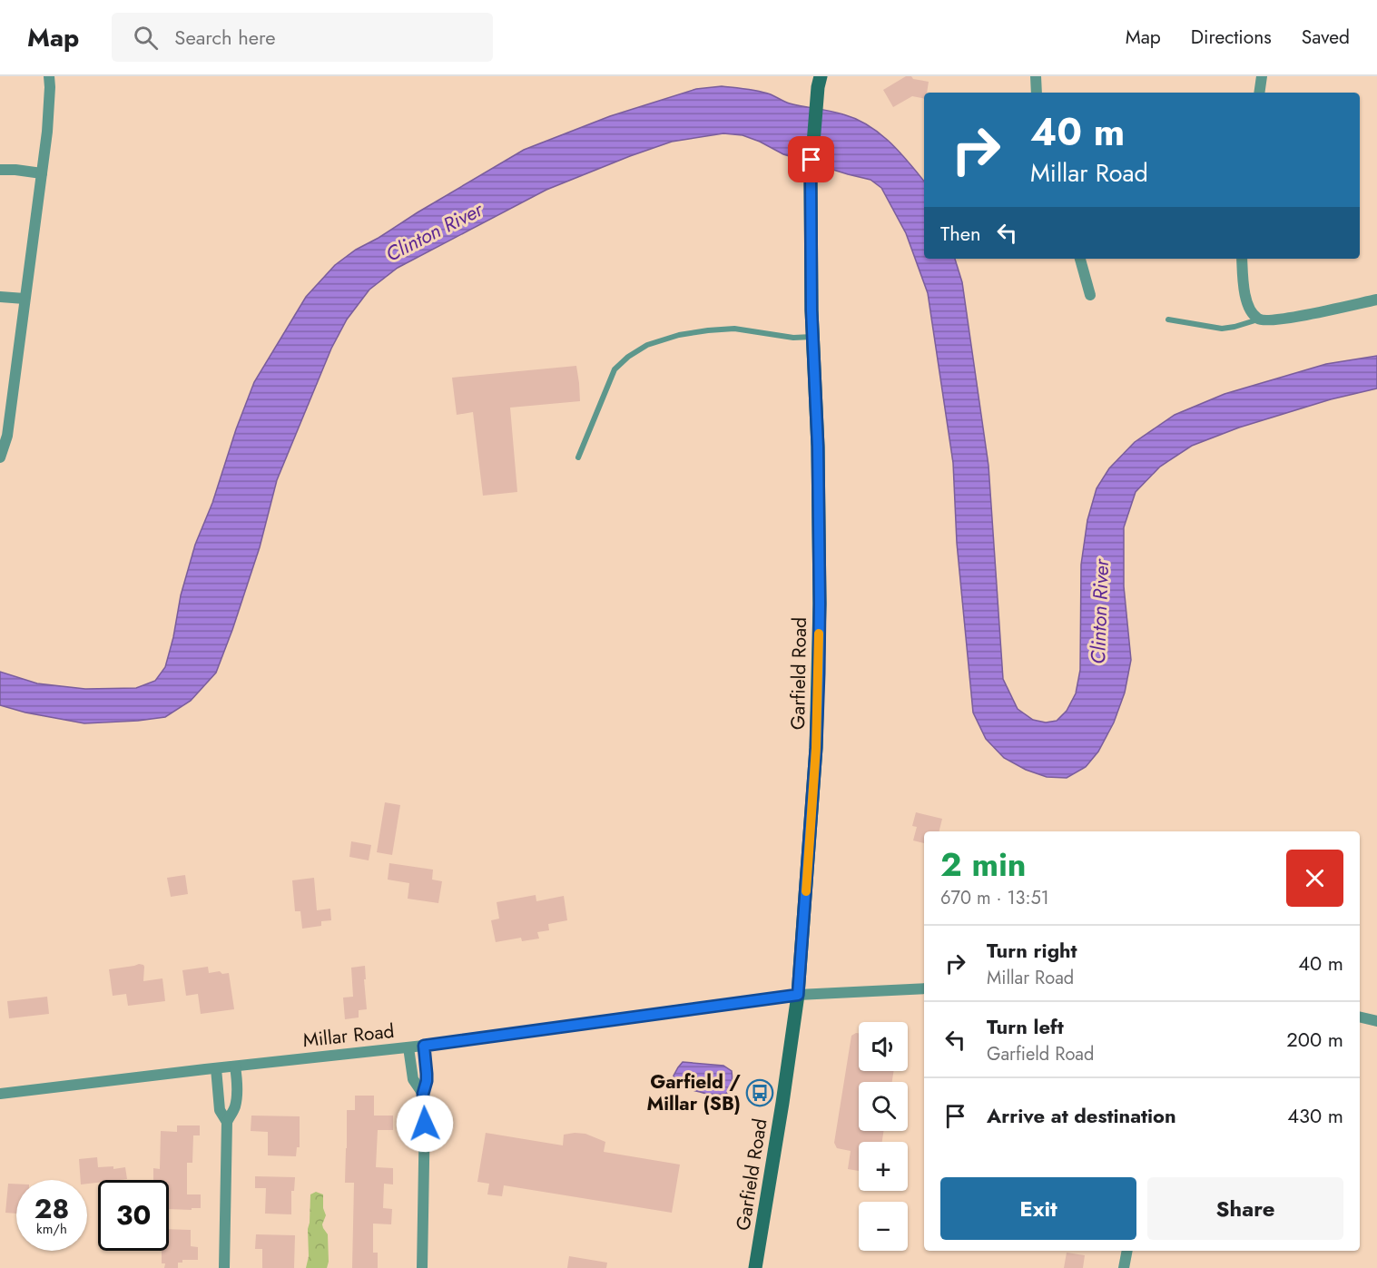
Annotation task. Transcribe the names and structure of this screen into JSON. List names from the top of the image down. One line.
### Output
{"streets":{"main road":["Garfield Road"],"street":["Millar Road"]},"crossings":[["Garfield Road","Millar Road"]],"water":["Clinton River"],"places":{"bus stop":["Garfield / Millar (SB)"]},"page":{"header":"Map","search":"Search here","nav":["Map","Directions","Saved"],"turn":["40 m","Millar Road"],"then":"Then","heading":["2 min","670 m · 13:51"],"list":[{"name":"Turn right","note":"Millar Road","value":"40 m"},{"name":"Turn left","note":"Garfield Road","value":"200 m"},{"name":"Arrive at destination","value":"430 m"}],"map_buttons":["+","−"],"buttons":["Exit","Share"],"speed":"28 km/h","limit":"30"}}
